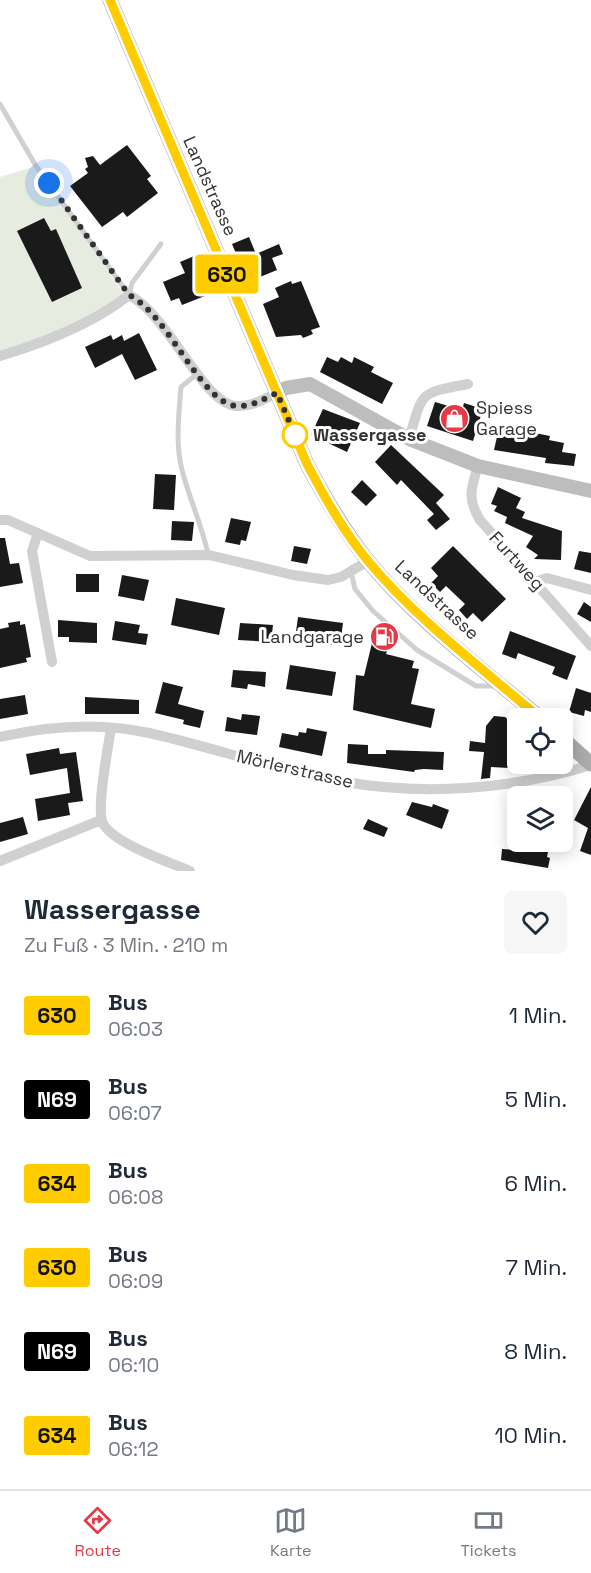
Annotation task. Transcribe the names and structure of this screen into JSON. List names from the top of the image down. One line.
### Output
{"streets":{"main road":["Landstrasse"],"street":["Furtweg","Mörlerstrasse"]},"places":{"shop":["Spiess Garage"],"other":["Wassergasse"],"fuel station":["Landgarage"]},"lines":["bus line 630"],"page":{"on_map":"630","heading":["Wassergasse","Zu Fuß · 3 Min. · 210 m"],"list":[{"mark":"630","name":"Bus","note":"06:03","value":"1 Min."},{"mark":"N69","name":"Bus","note":"06:07","value":"5 Min."},{"mark":"634","name":"Bus","note":"06:08","value":"6 Min."},{"mark":"630","name":"Bus","note":"06:09","value":"7 Min."},{"mark":"N69","name":"Bus","note":"06:10","value":"8 Min."},{"mark":"634","name":"Bus","note":"06:12","value":"10 Min."}],"tabs":["Route","Karte","Tickets"]}}
